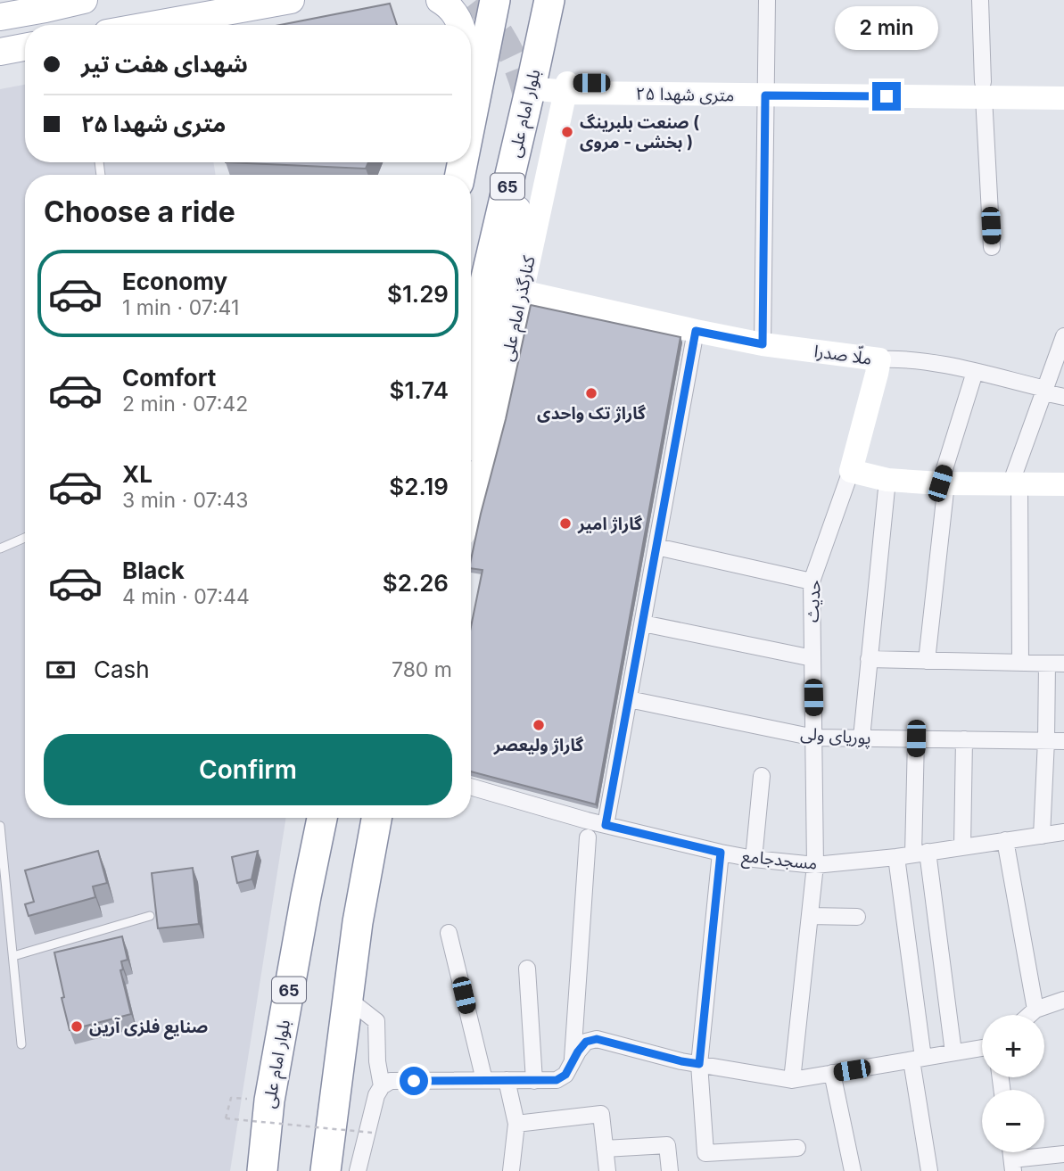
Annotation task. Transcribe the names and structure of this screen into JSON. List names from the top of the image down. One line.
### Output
{"streets":{"highway":["بلوار امام علی","65"],"street":["۲۵ متری شهدا","کنارگذر امام علی","ملّا صدرا","حدیث","پوریای ولی","مسجدجامع"]},"crossings":[["۲۵ متری شهدا","بلوار امام علی"],["۲۵ متری شهدا","کنارگذر امام علی"],["کنارگذر امام علی","ملّا صدرا"],["ملّا صدرا","حدیث"],["حدیث","پوریای ولی"],["حدیث","مسجدجامع"]],"places":["صنعت بلبرینگ ( بخشی - مروی )","گاراژ تک واحدی","گاراژ امیر","گاراژ ولیعصر","صنایع فلزی آرین"],"page":{"bubble":"2 min","banner":["شهدای هفت تیر","۲۵ متری شهدا"],"heading":"Choose a ride","list":[{"name":"Economy","note":"1 min · 07:41","value":"$1.29"},{"name":"Comfort","note":"2 min · 07:42","value":"$1.74"},{"name":"XL","note":"3 min · 07:43","value":"$2.19"},{"name":"Black","note":"4 min · 07:44","value":"$2.26"}],"pay":["Cash","780 m"],"buttons":"Confirm","map_buttons":["+","−"]}}
